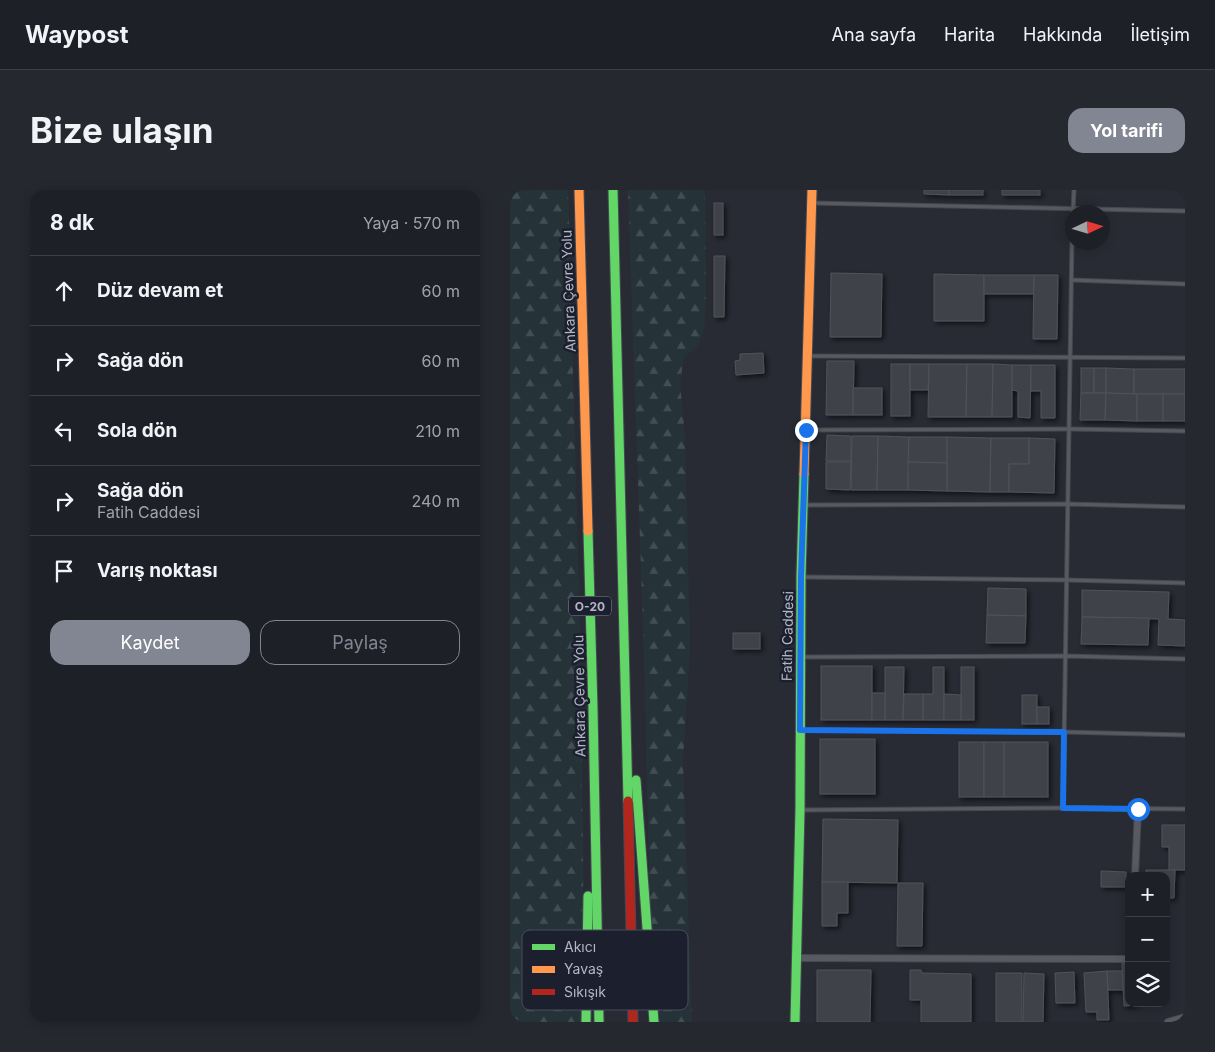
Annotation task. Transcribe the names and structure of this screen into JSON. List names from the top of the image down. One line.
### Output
{"streets":{"main road":["Ankara Çevre Yolu","O-20","Fatih Caddesi"]},"legend":["Akıcı","Yavaş","Sıkışık"],"north":"right","page":{"header":"Waypost","nav":["Ana sayfa","Harita","Hakkında","İletişim"],"buttons":["Yol tarifi",["Kaydet","Paylaş"]],"title":"Bize ulaşın","heading":["8 dk","Yaya · 570 m"],"list":[["Düz devam et","60 m"],["Sağa dön","60 m"],["Sola dön","210 m"],["Sağa dön","Fatih Caddesi","240 m"],"Varış noktası"],"map_buttons":["+","−"]}}
